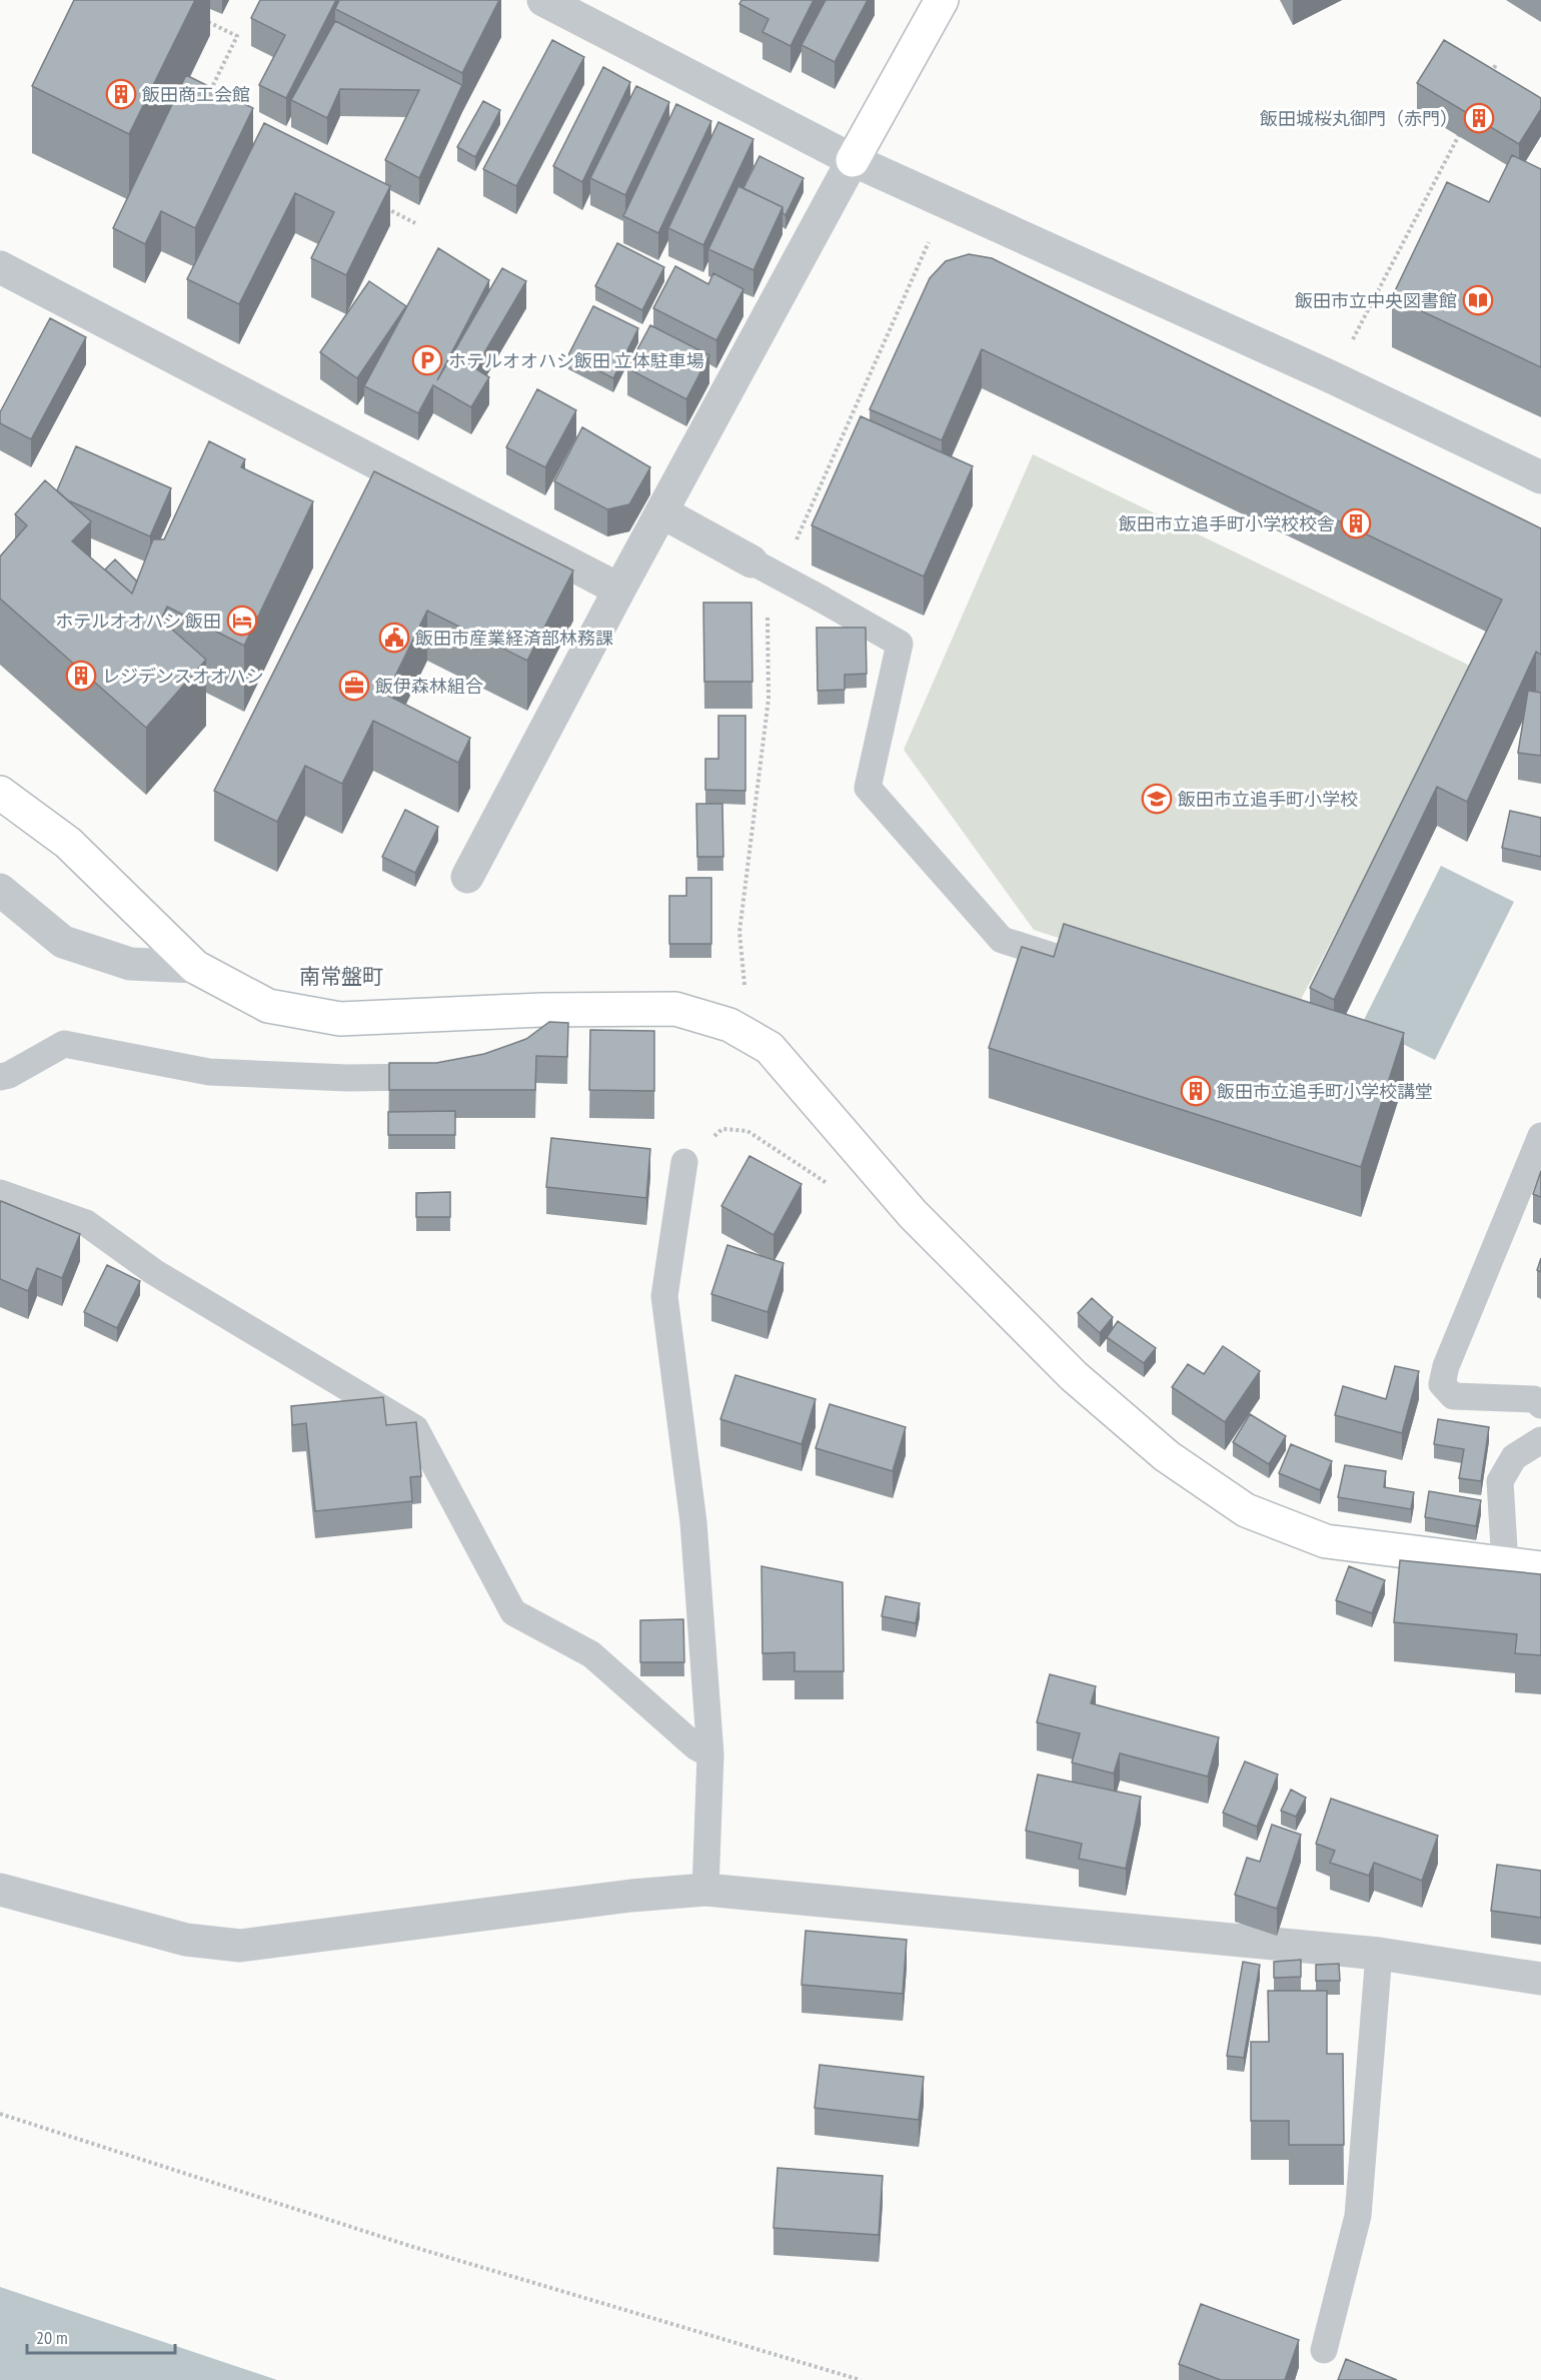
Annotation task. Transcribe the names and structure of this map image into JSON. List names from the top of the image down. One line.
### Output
{"districts":["南常盤町"],"places":{"building":["飯田商工会館","飯田城桜丸御門（赤門）","飯田市立追手町小学校校舎","レジデンスオオハシ","飯田市立追手町小学校講堂"],"library":["飯田市立中央図書館"],"parking":["ホテルオオハシ飯田 立体駐車場"],"hotel":["ホテルオオハシ 飯田"],"public building":["飯田市産業経済部林務課"],"office":["飯伊森林組合"],"school or university":["飯田市立追手町小学校"]},"scale_bar":"20 m"}
